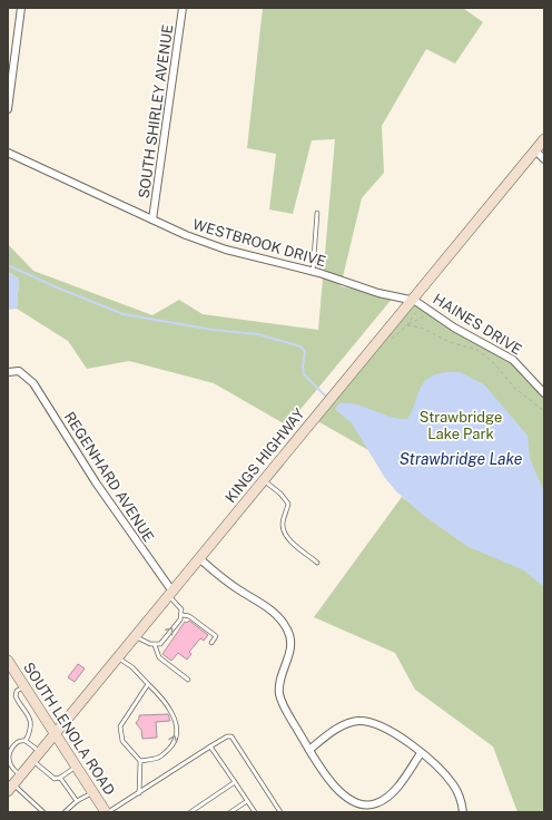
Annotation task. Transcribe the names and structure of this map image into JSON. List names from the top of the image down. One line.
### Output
{"streets":{"main road":["KINGS HIGHWAY","SOUTH LENOLA ROAD"],"street":["SOUTH SHIRLEY AVENUE","WESTBROOK DRIVE","HAINES DRIVE","REGENHARD AVENUE"]},"crossings":[["SOUTH SHIRLEY AVENUE","WESTBROOK DRIVE"],["WESTBROOK DRIVE","HAINES DRIVE"],["WESTBROOK DRIVE","KINGS HIGHWAY"],["HAINES DRIVE","KINGS HIGHWAY"],["KINGS HIGHWAY","REGENHARD AVENUE"],["KINGS HIGHWAY","SOUTH LENOLA ROAD"]],"water":["Strawbridge Lake"],"parks":["Strawbridge Lake Park"]}
